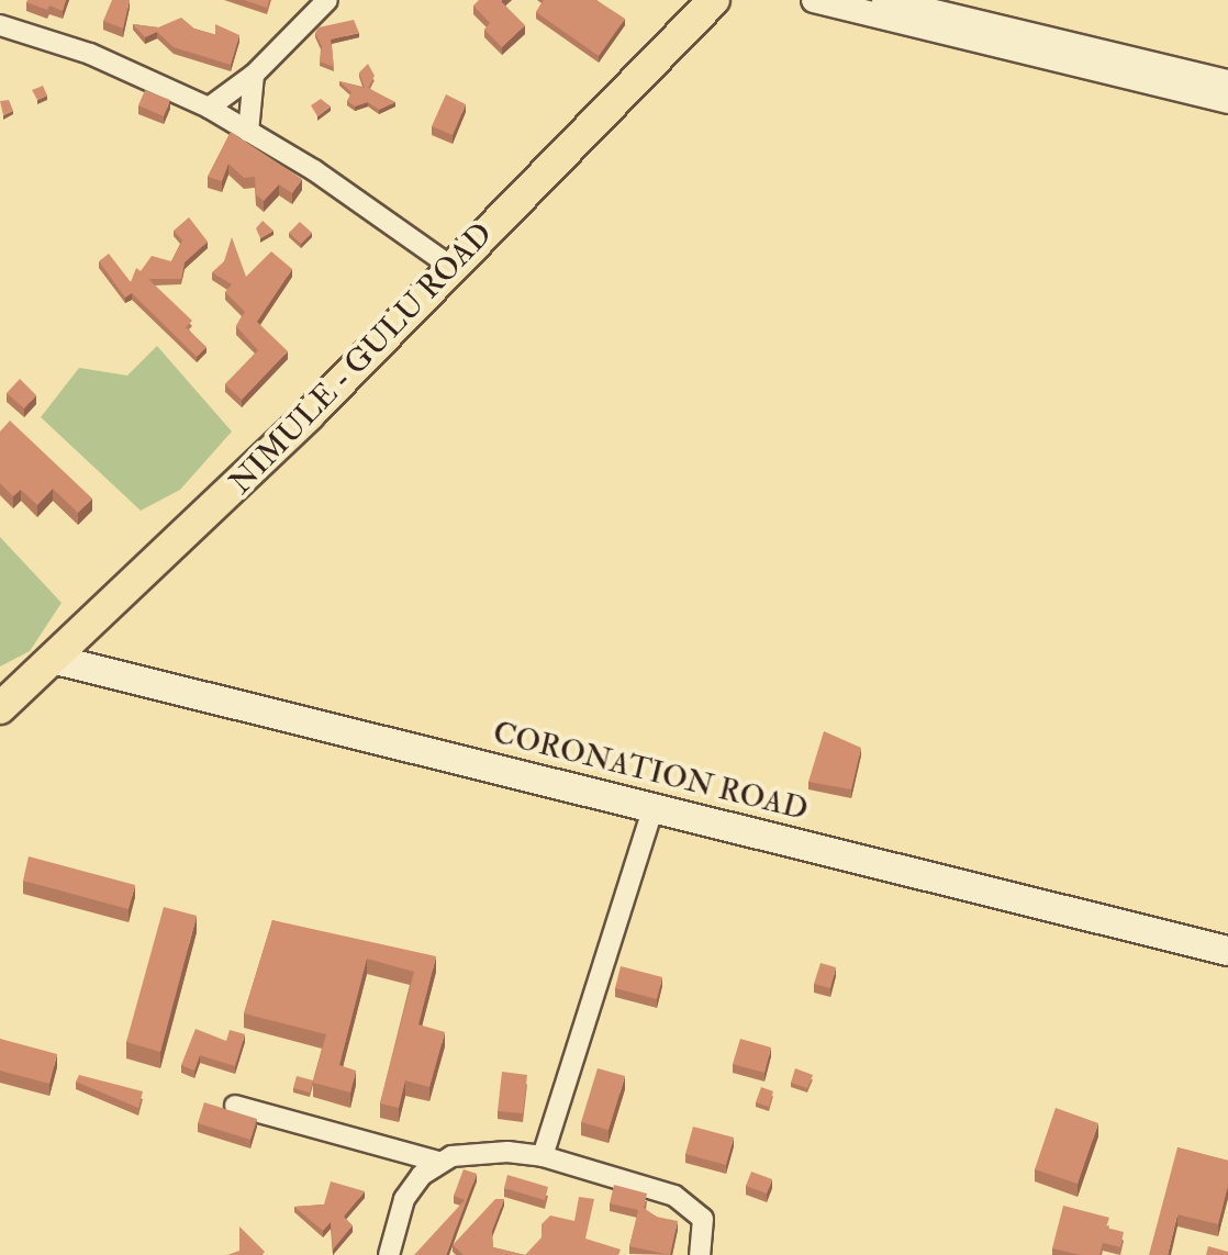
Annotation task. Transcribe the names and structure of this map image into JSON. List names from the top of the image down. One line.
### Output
{"streets":{"main road":["NIMULE - GULU ROAD","CORONATION ROAD"]},"crossings":[["NIMULE - GULU ROAD","CORONATION ROAD"]]}
